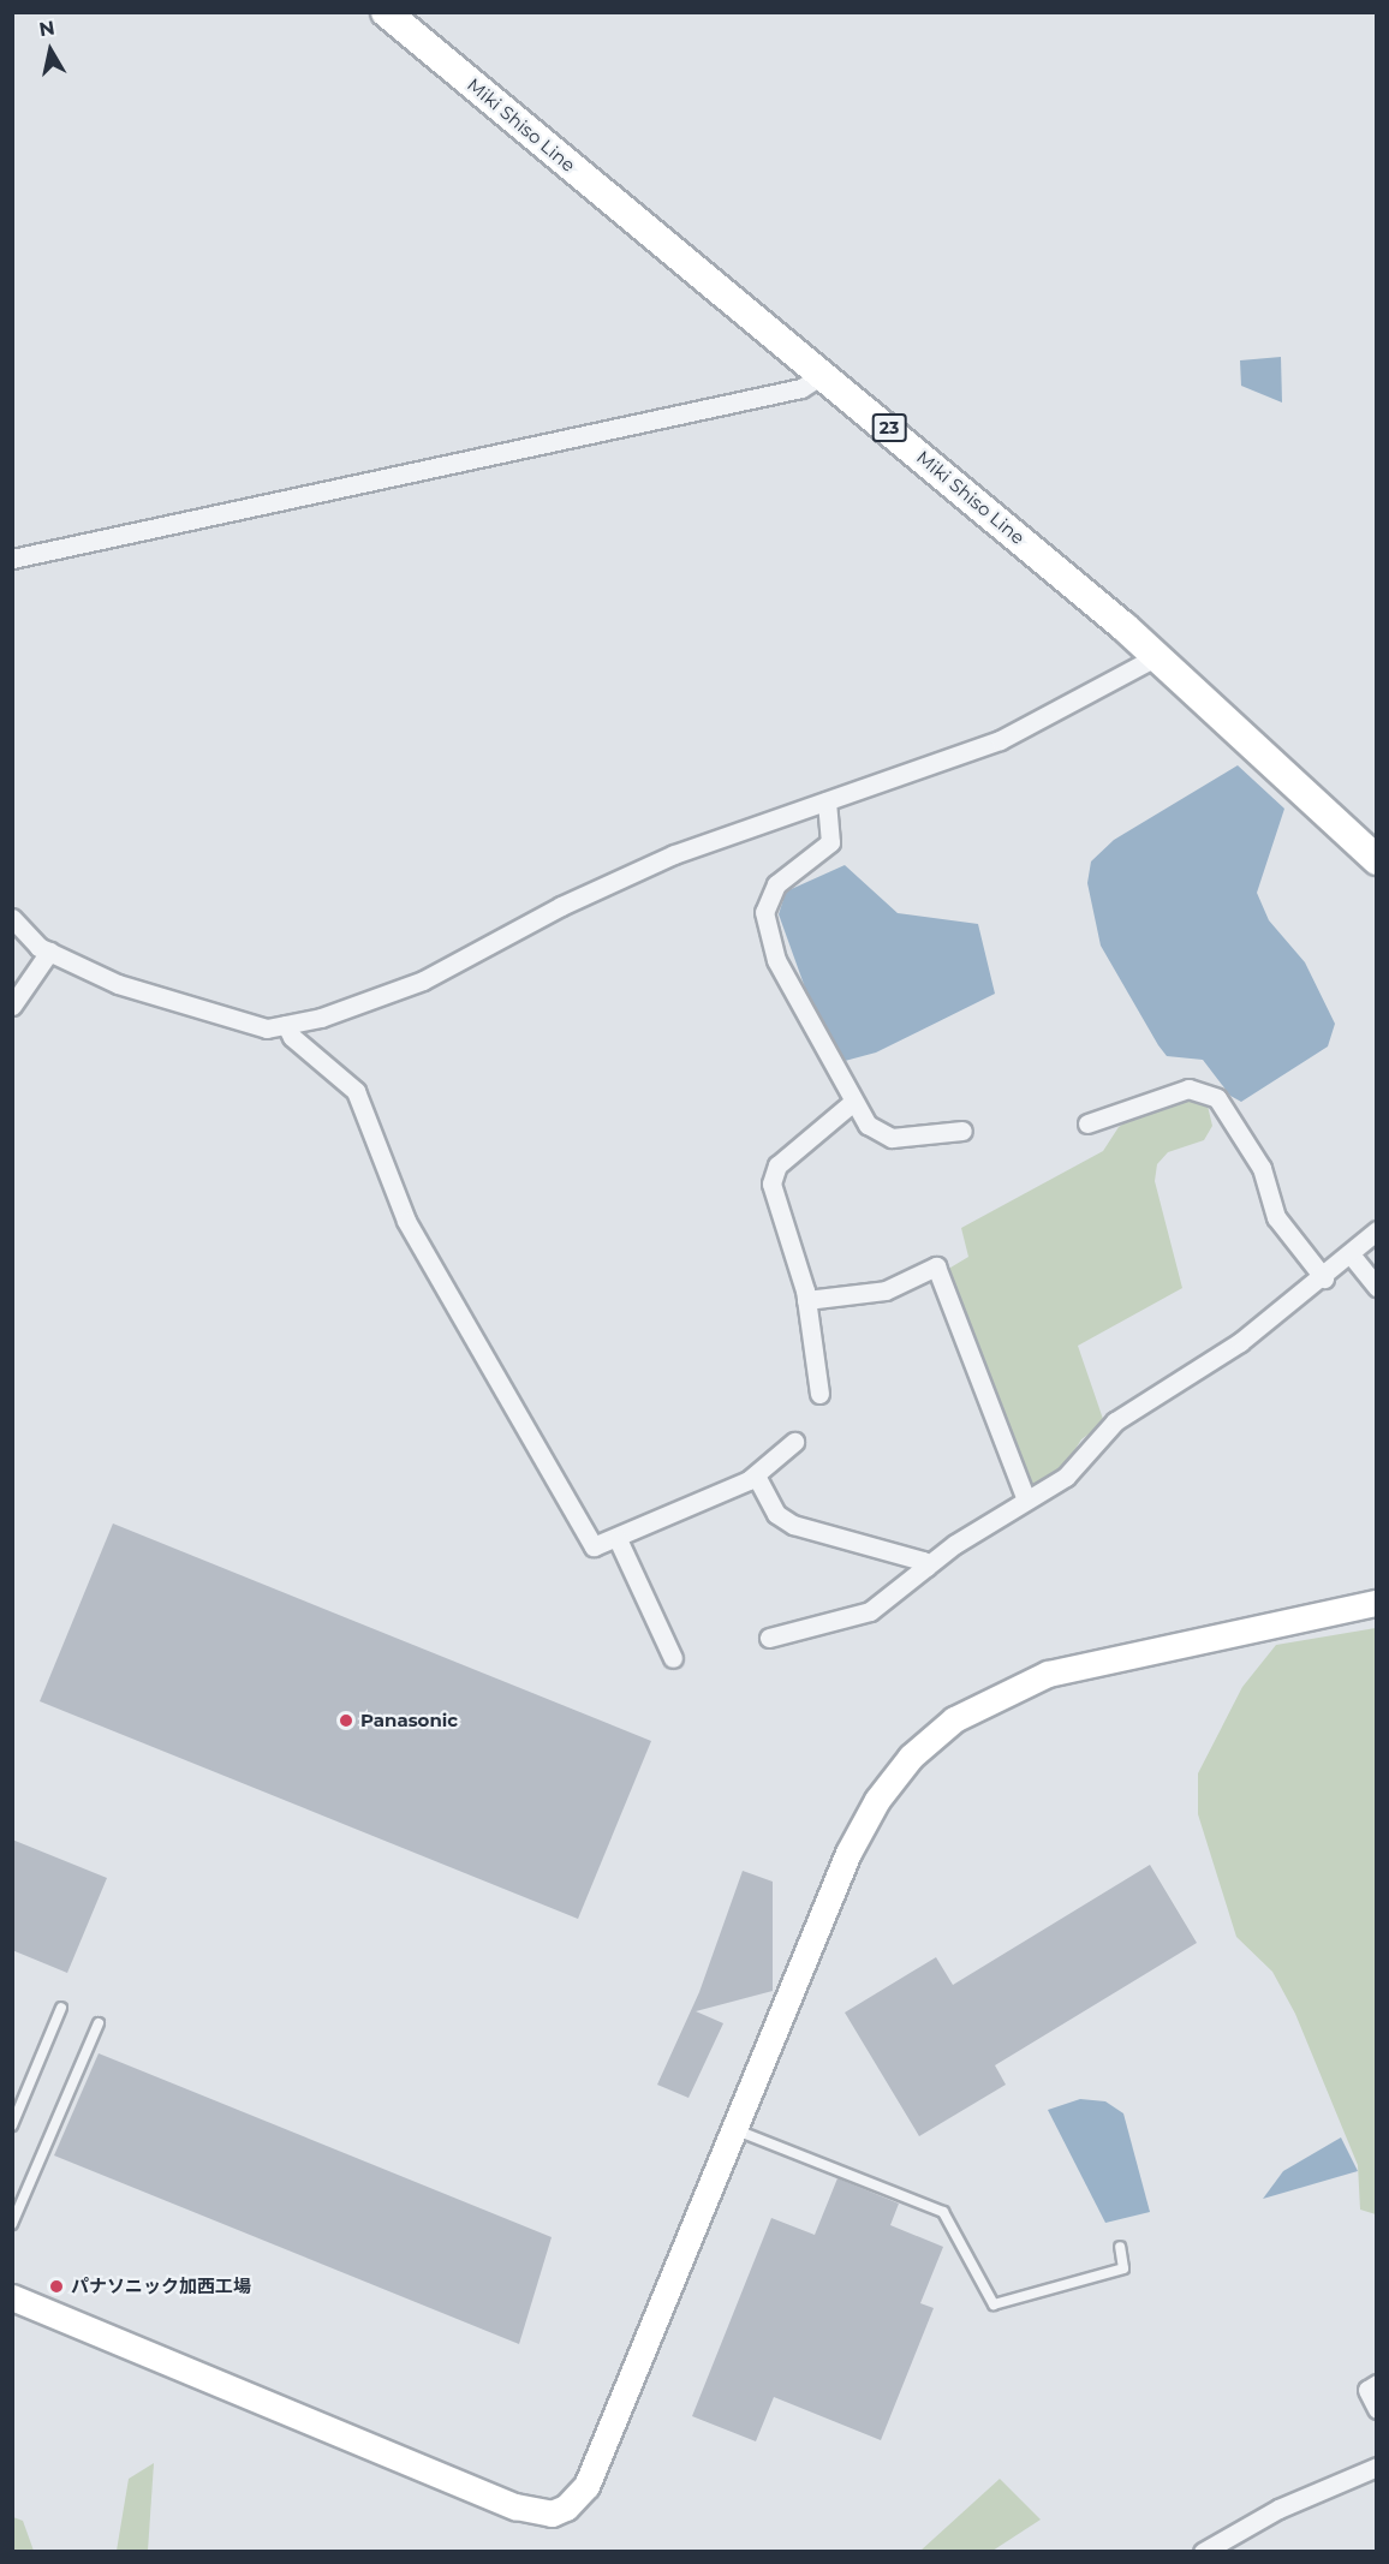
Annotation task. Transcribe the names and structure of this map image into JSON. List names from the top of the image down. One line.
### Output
{"streets":{"main road":["Miki Shiso Line","23"]},"places":["Panasonic","パナソニック加西工場"],"north":"top"}
